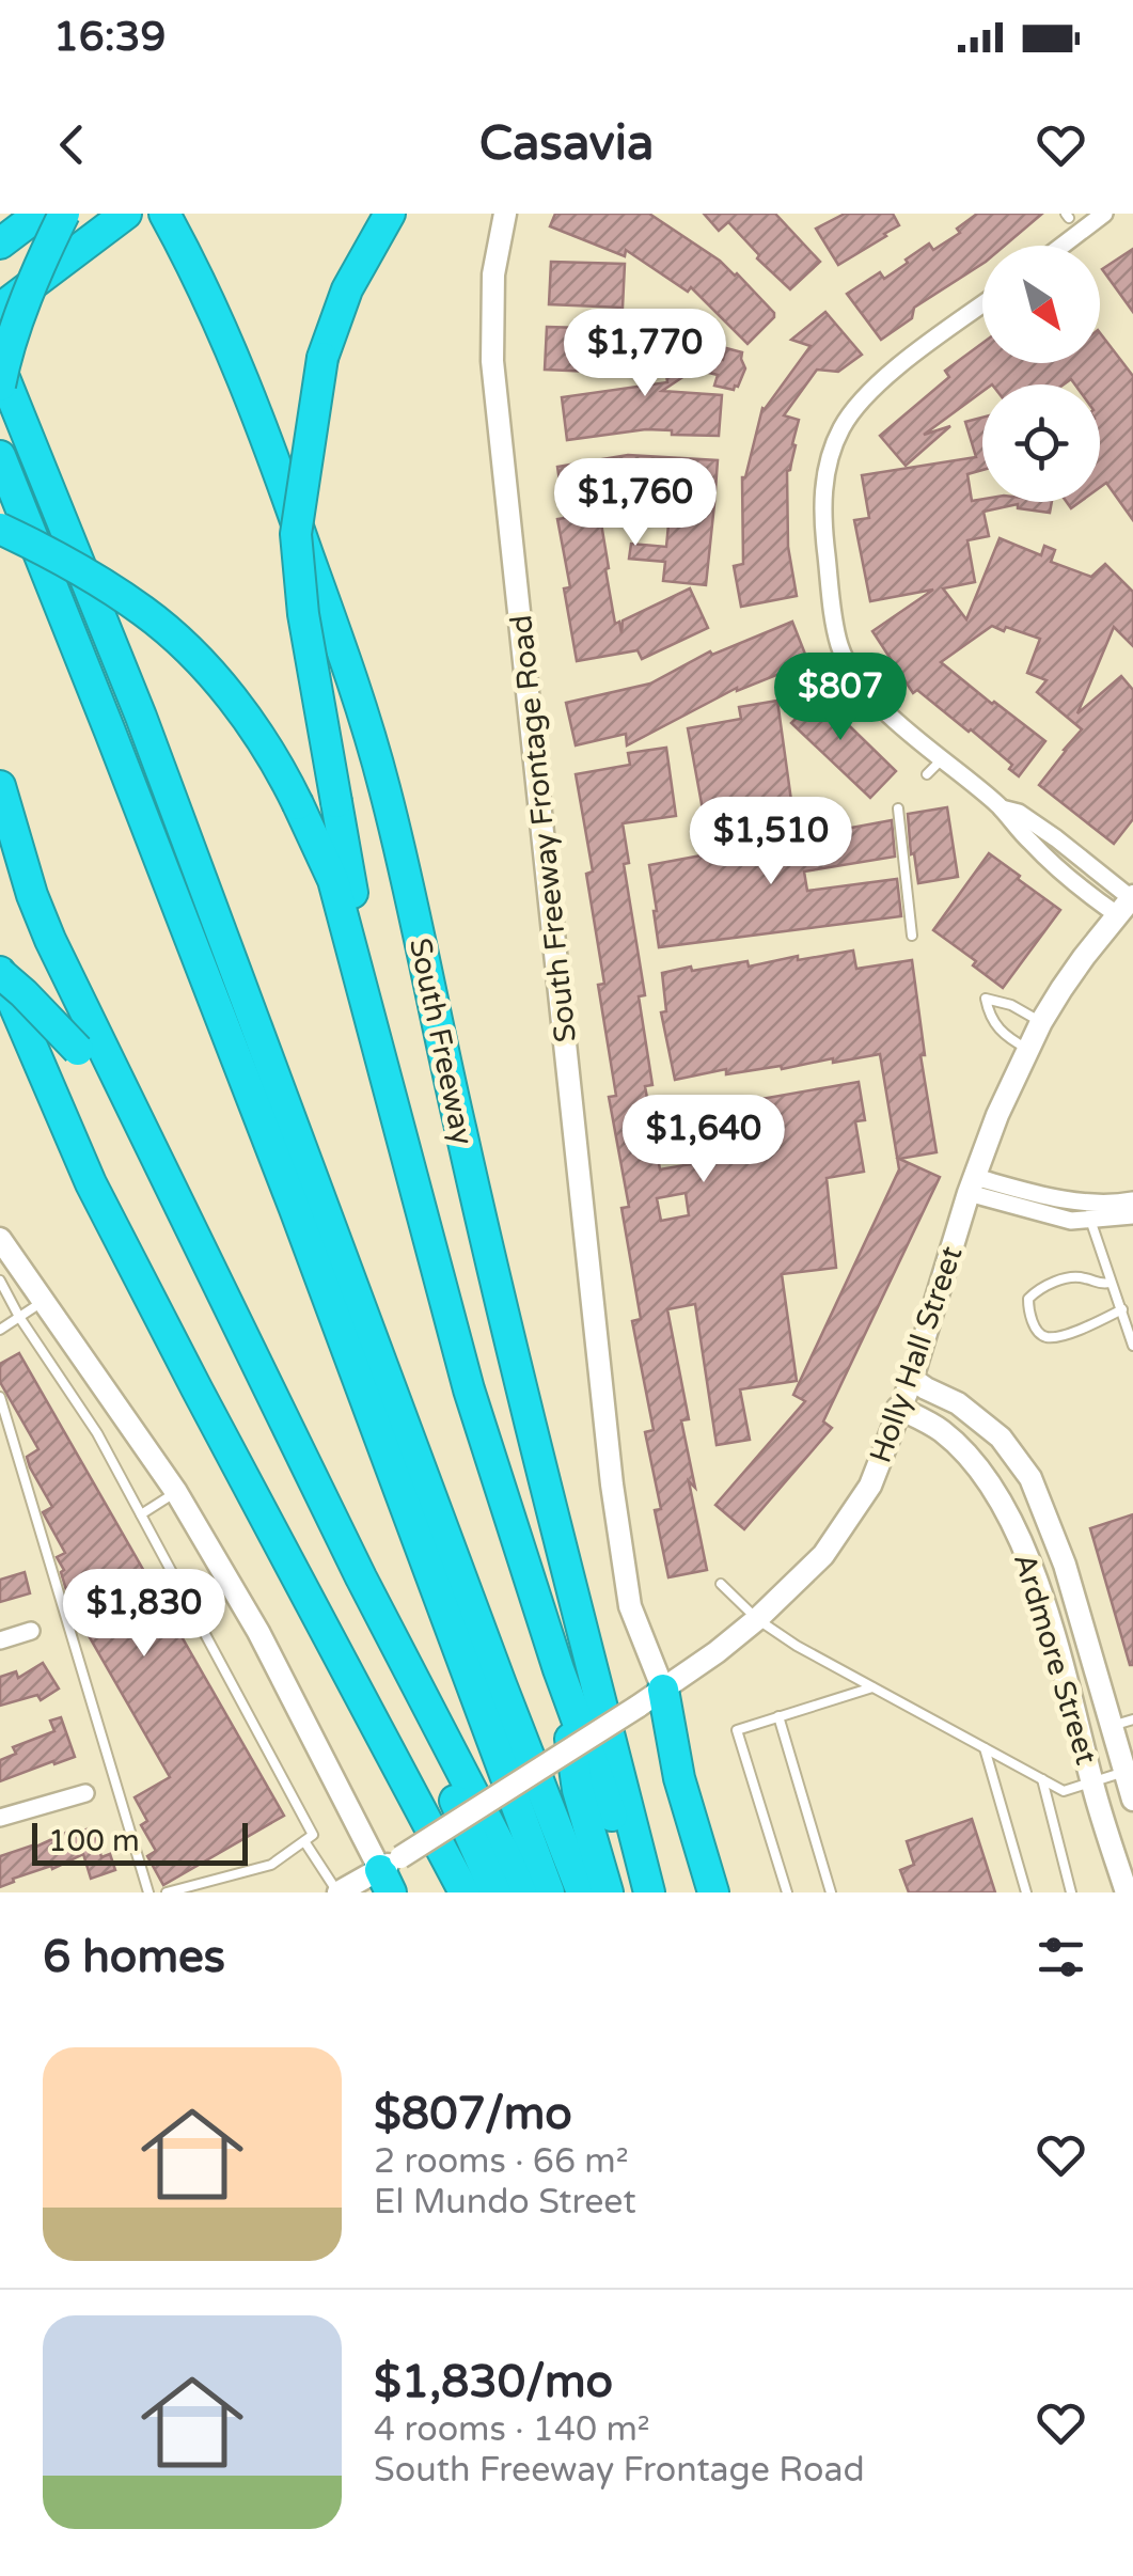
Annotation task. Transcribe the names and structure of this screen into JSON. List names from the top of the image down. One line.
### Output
{"streets":{"highway":["South Freeway"],"street":["South Freeway Frontage Road","Holly Hall Street","Ardmore Street"]},"crossings":[["South Freeway Frontage Road","Holly Hall Street"],["Holly Hall Street","Ardmore Street"]],"scale_bar":"100 m","north":"bottom right","page":{"status":"16:39","header":"Casavia","price":["$1,770","$1,760","$807","$1,510","$1,640","$1,830"],"scale":"100 m","heading":"6 homes","list":[{"name":"$807/mo","note":"2 rooms · 66 m² · El Mundo Street"},{"name":"$1,830/mo","note":"4 rooms · 140 m² · South Freeway Frontage Road"}]}}
